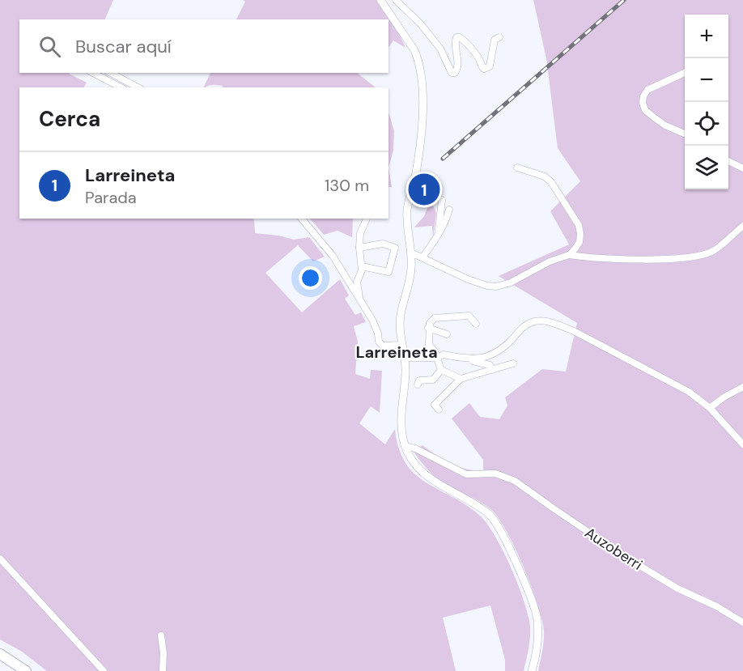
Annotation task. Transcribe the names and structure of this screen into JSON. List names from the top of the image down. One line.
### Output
{"streets":{"street":["Auzoberri"]},"districts":["Larreineta"],"page":{"map_buttons":["+","−"],"search":"Buscar aquí","heading":"Cerca","list":[{"mark":"1","name":"Larreineta","note":"Parada","value":"130 m"}],"pins":"1"}}
